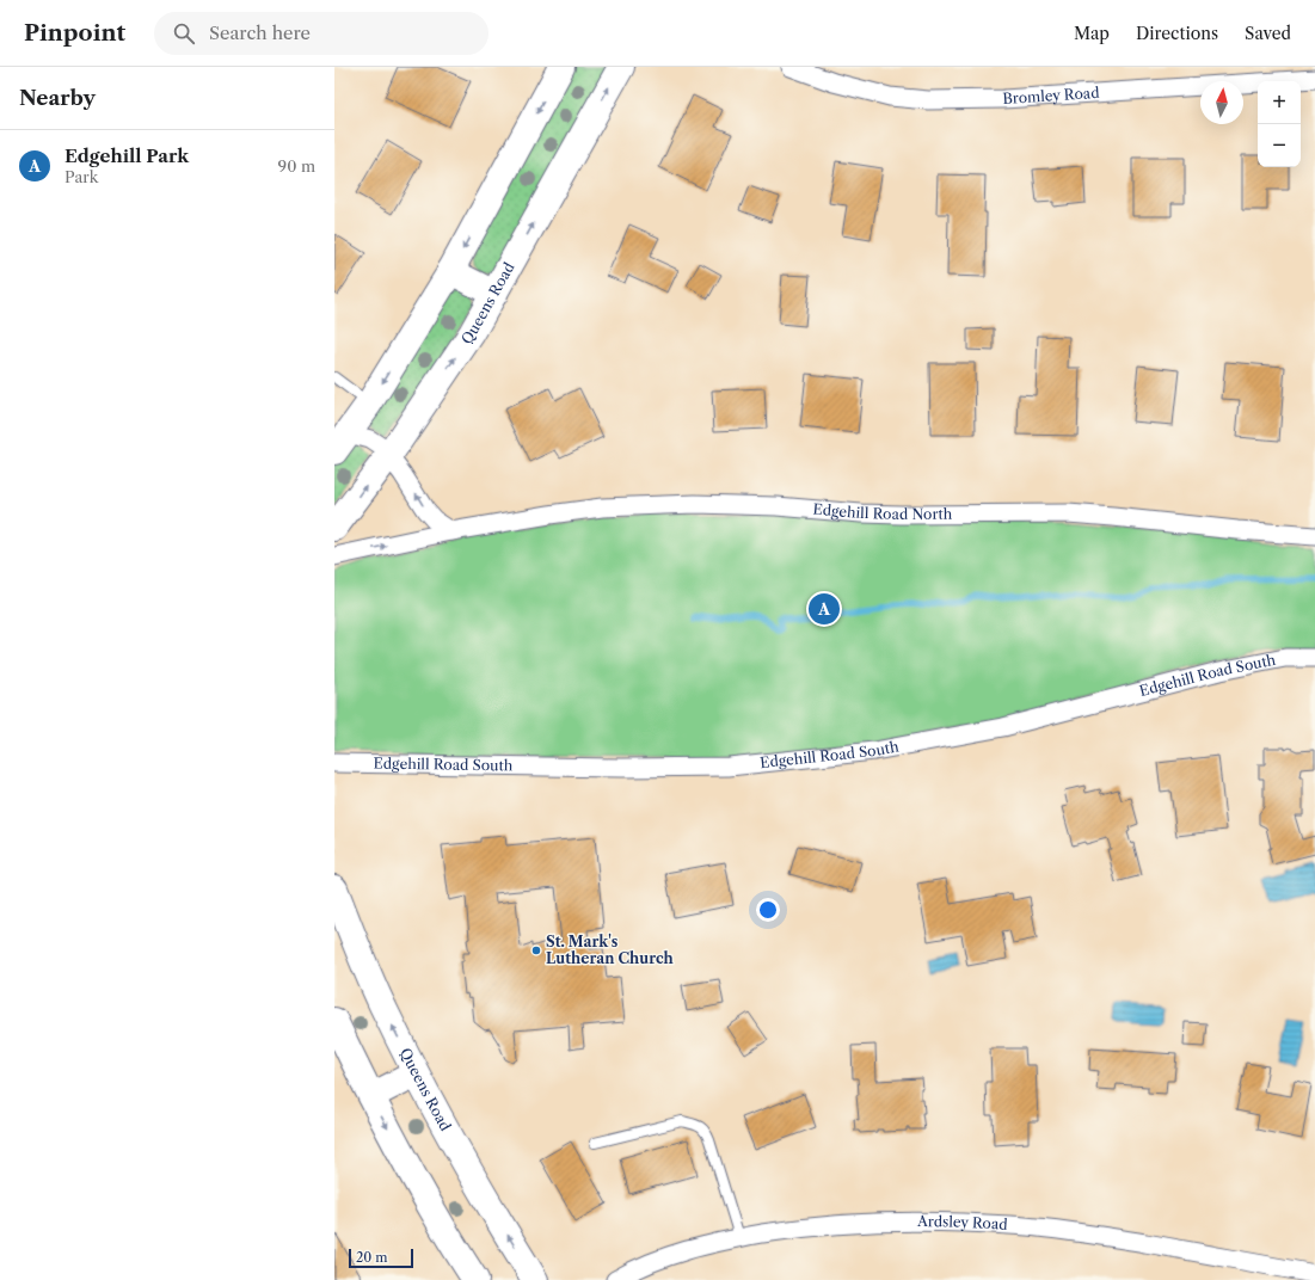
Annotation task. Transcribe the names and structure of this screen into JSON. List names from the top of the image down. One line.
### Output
{"streets":{"main road":["Queens Road"],"street":["Bromley Road","Edgehill Road North","Edgehill Road South","Ardsley Road"]},"places":["St. Mark's Lutheran Church"],"scale_bar":"20 m","north":"top","page":{"header":"Pinpoint","search":"Search here","nav":["Map","Directions","Saved"],"heading":"Nearby","map_buttons":["+","−"],"list":[{"mark":"A","name":"Edgehill Park","note":"Park","value":"90 m"}],"pins":"A","scale":"20 m"}}
